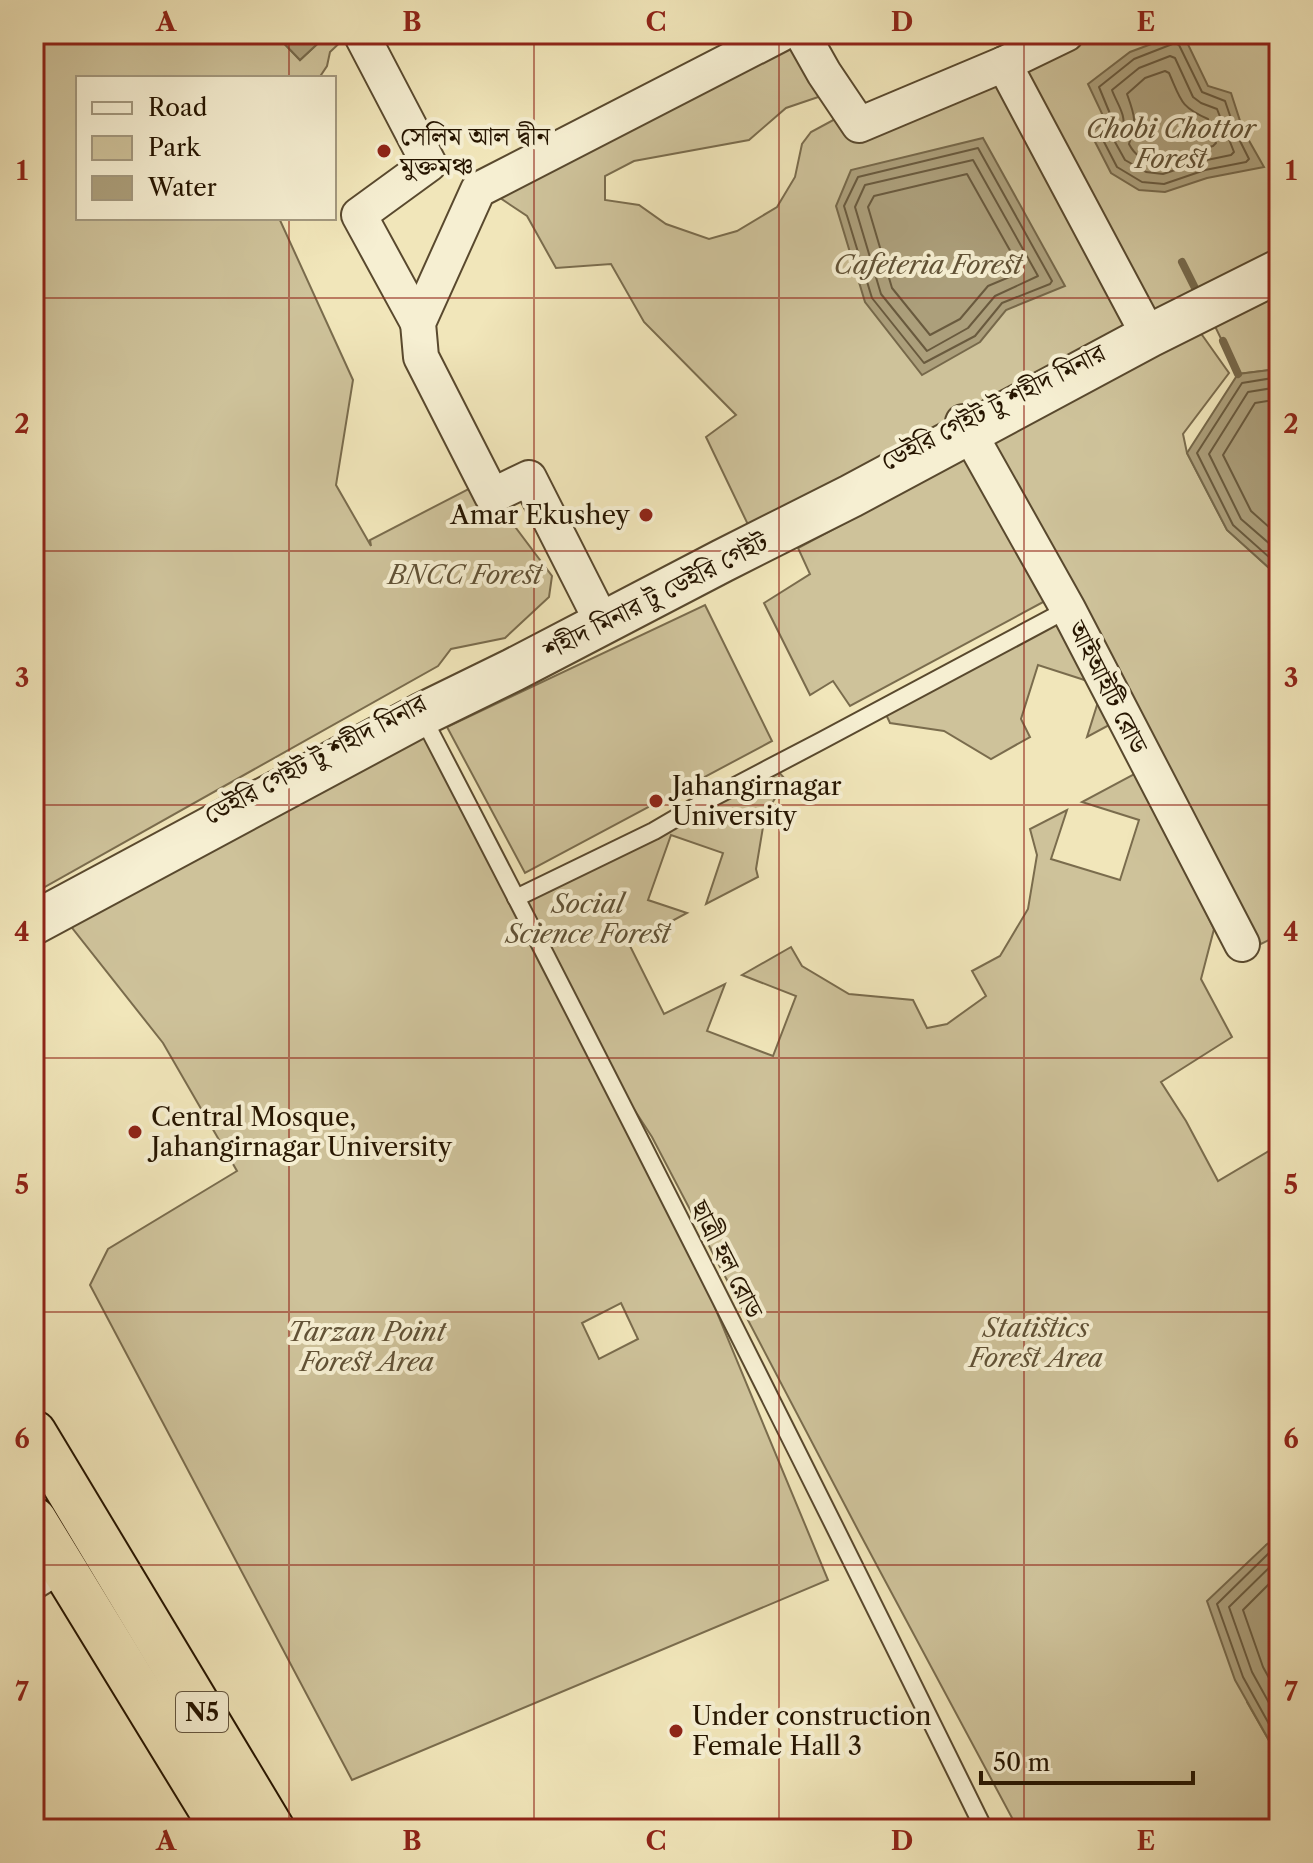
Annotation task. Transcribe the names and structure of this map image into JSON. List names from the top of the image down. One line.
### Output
{"streets":{"highway":["N5"],"street":["ডেইরি গেইট টু শহীদ মিনার","শহীদ মিনার টু ডেইরি গেইট","আইআইটি রোড"],"lane":["ছাত্রী হল রোড"]},"crossings":[["ডেইরি গেইট টু শহীদ মিনার","শহীদ মিনার টু ডেইরি গেইট"],["ডেইরি গেইট টু শহীদ মিনার","আইআইটি রোড"],["ডেইরি গেইট টু শহীদ মিনার","ছাত্রী হল রোড"],["শহীদ মিনার টু ডেইরি গেইট","আইআইটি রোড"]],"parks":["Chobi Chottor Forest","Cafeteria Forest","BNCC Forest","Social Science Forest","Statistics Forest Area","Tarzan Point Forest Area"],"places":["সেলিম আল দ্বীন মুক্তমঞ্চ","Amar Ekushey","Jahangirnagar University","Central Mosque, Jahangirnagar University","Under construction Female Hall 3"],"legend":["Road","Park","Water"],"scale_bar":"50 m","grid":{"columns":["A","B","C","D","E"],"rows":["1","2","3","4","5","6","7"]}}
